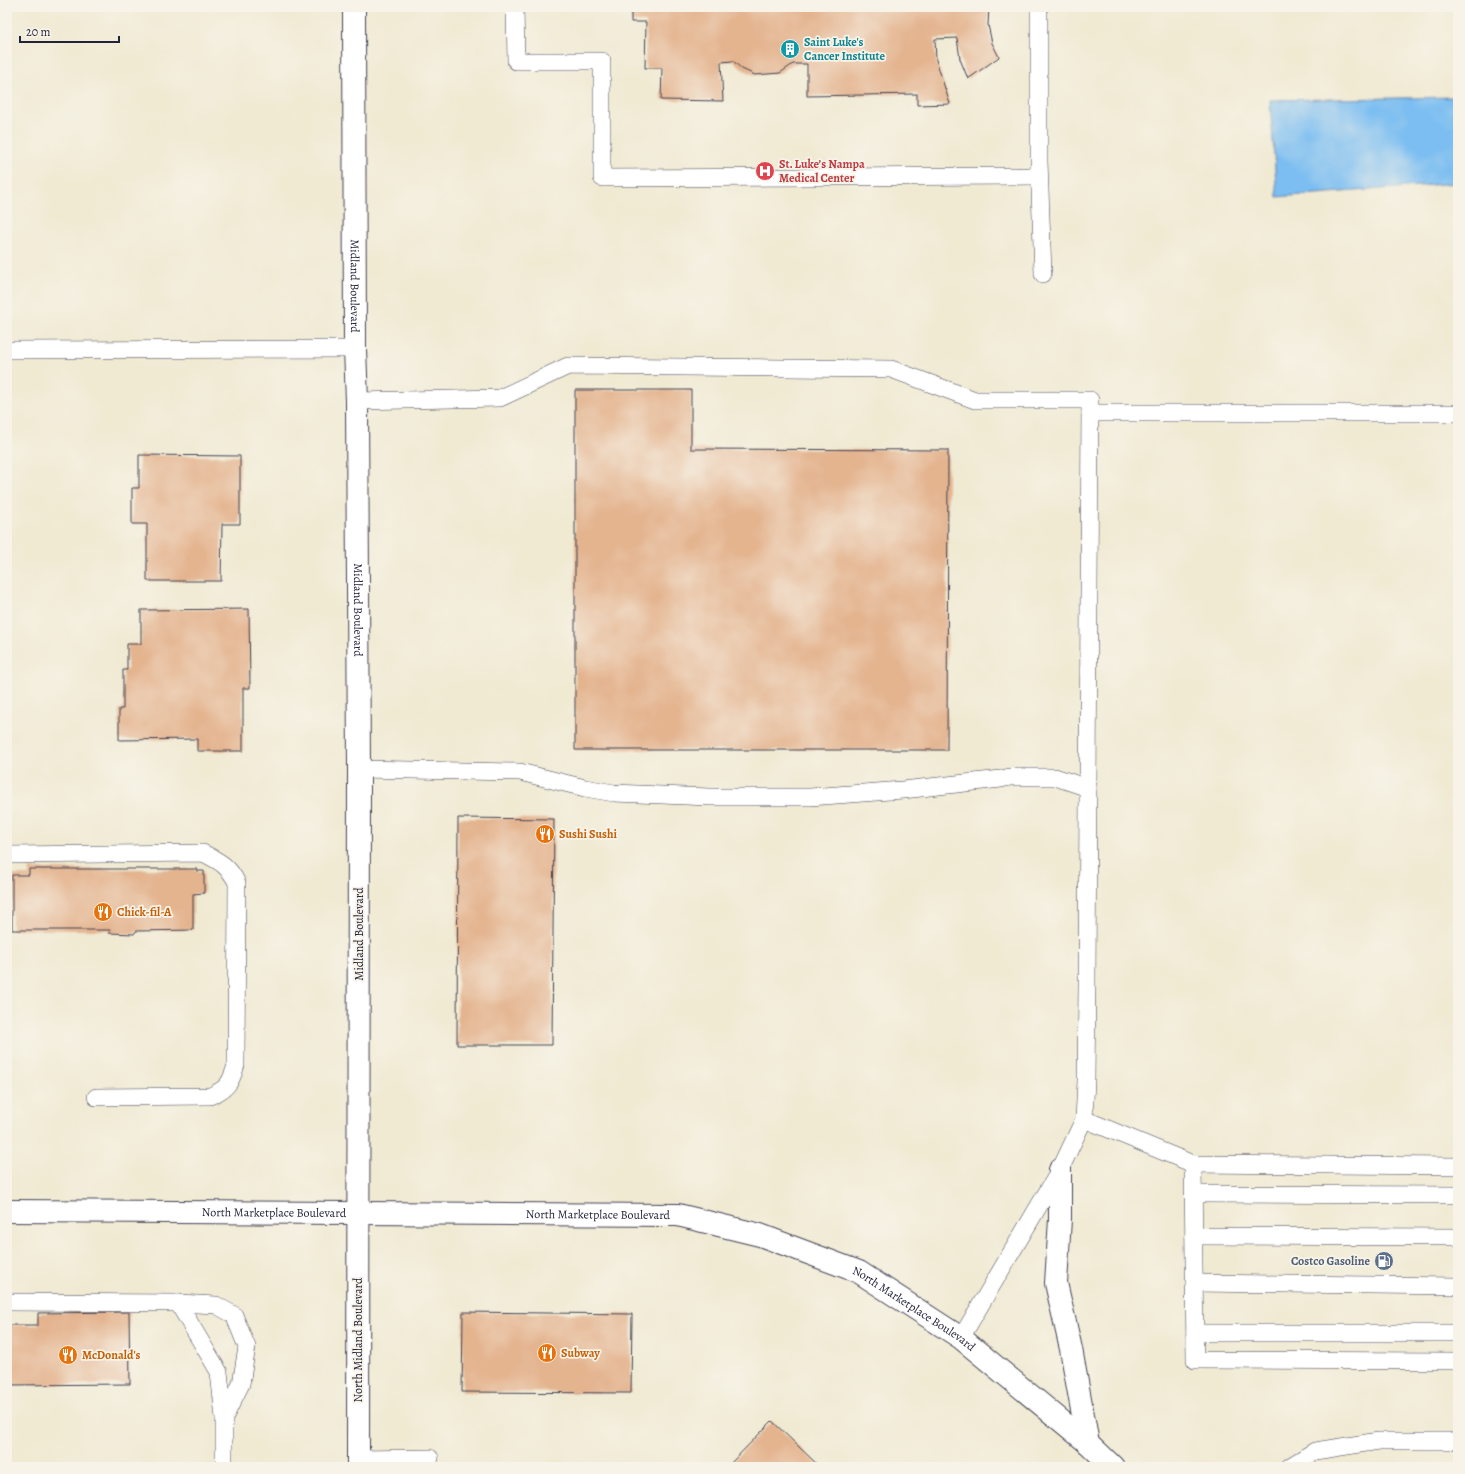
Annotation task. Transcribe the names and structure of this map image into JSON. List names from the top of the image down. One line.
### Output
{"streets":{"street":["Midland Boulevard","North Marketplace Boulevard","North Midland Boulevard"]},"crossings":[["Midland Boulevard","North Marketplace Boulevard"],["Midland Boulevard","North Midland Boulevard"],["North Marketplace Boulevard","North Midland Boulevard"]],"places":{"building":["Saint Luke's Cancer Institute"],"hospital":["St. Luke’s Nampa Medical Center"],"restaurant":["Sushi Sushi","Chick-fil-A","Subway","McDonald's"],"fuel station":["Costco Gasoline"]},"scale_bar":"20 m"}
